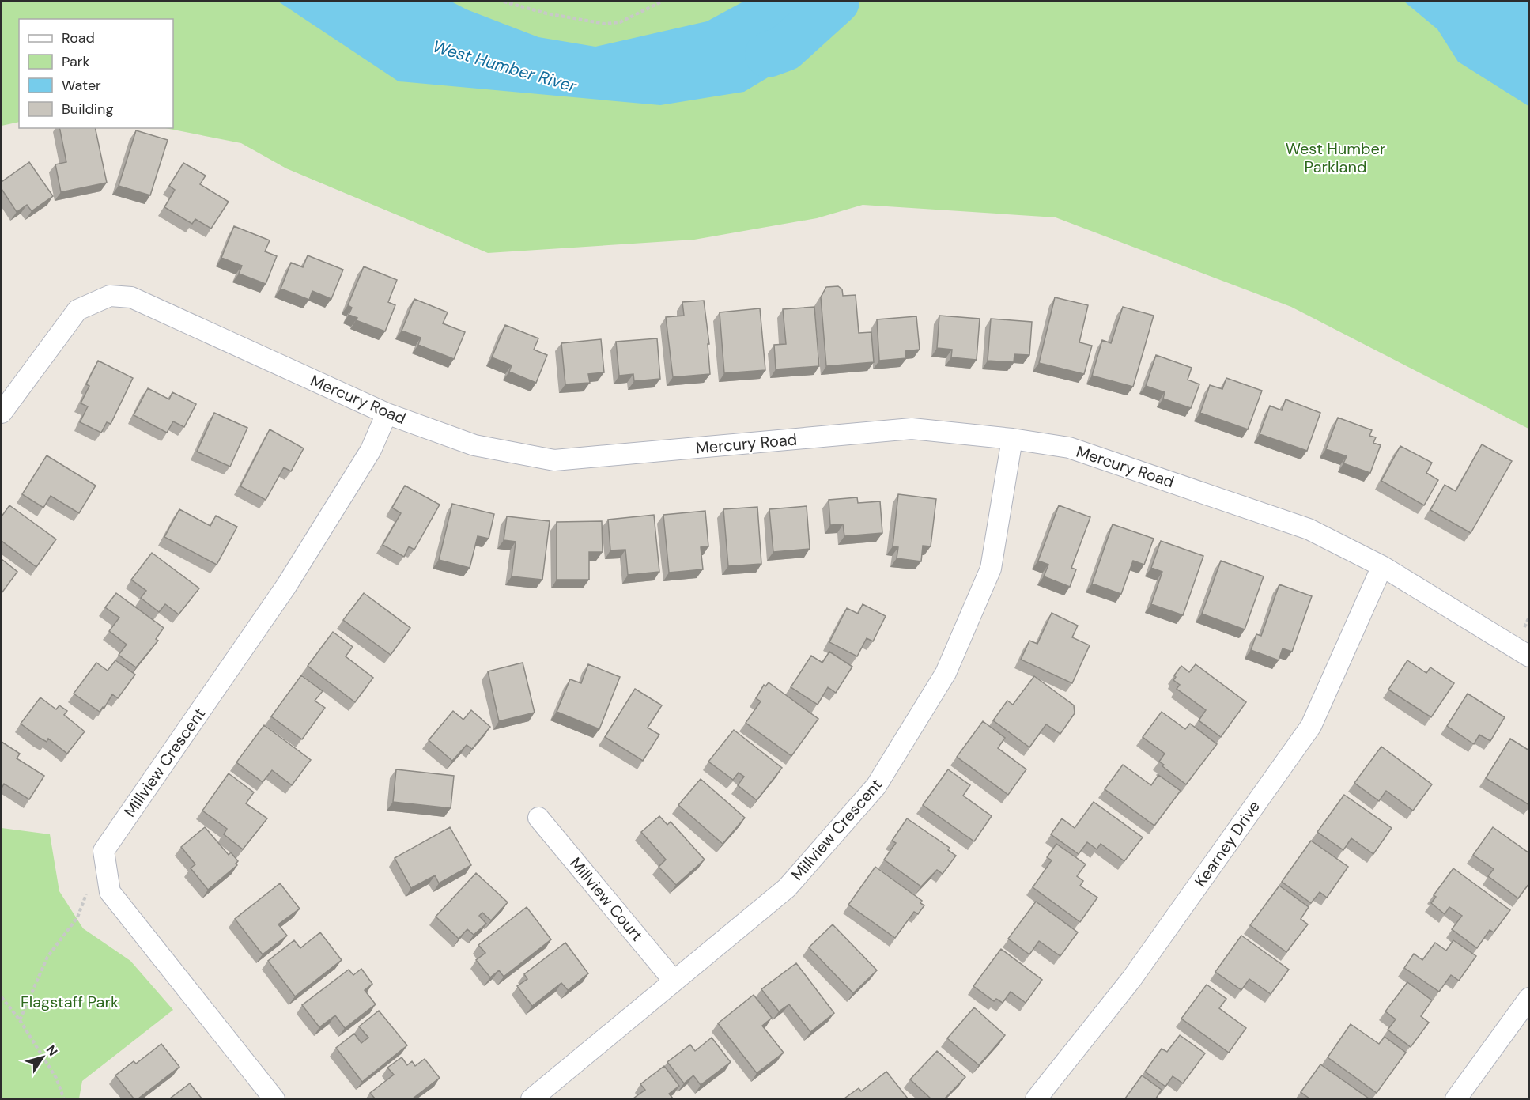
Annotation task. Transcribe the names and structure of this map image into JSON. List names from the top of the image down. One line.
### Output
{"streets":{"street":["Mercury Road","Millview Crescent","Kearney Drive","Millview Court"]},"crossings":[["Mercury Road","Millview Crescent"],["Mercury Road","Kearney Drive"],["Millview Crescent","Millview Court"]],"water":["West Humber River"],"parks":["West Humber Parkland","Flagstaff Park"],"legend":["Road","Park","Water","Building"],"north":"top right"}
